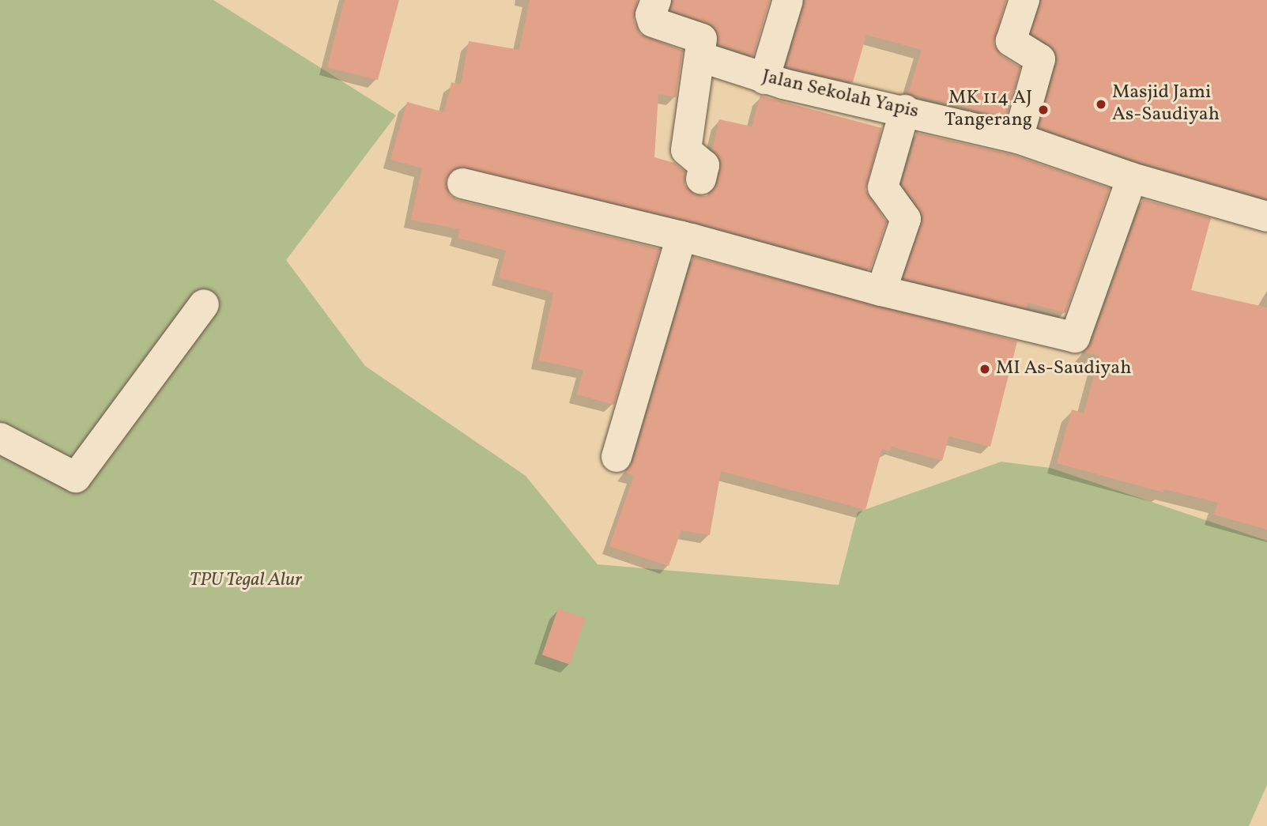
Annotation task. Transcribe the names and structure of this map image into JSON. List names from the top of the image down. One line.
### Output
{"streets":{"street":["Jalan Sekolah Yapis"]},"parks":["TPU Tegal Alur"],"places":["Masjid Jami As-Saudiyah","MK 114 AJ Tangerang","MI As-Saudiyah"]}
